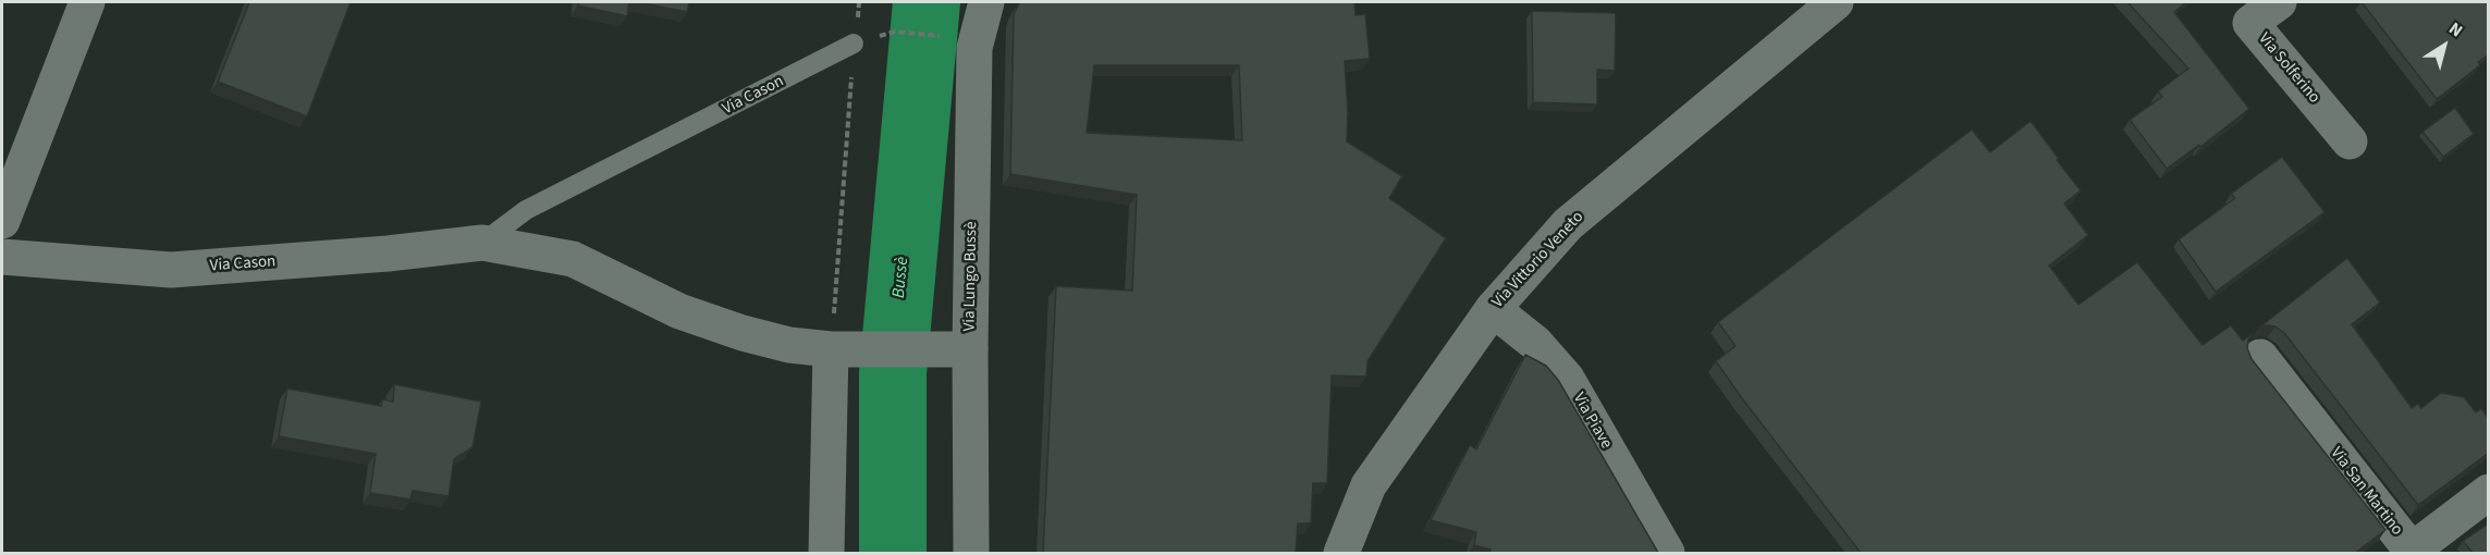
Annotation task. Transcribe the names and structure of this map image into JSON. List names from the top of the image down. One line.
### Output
{"streets":{"street":["Via Solferino","Via Cason","Via Vittorio Veneto","Via Lungo Bussè","Via Piave","Via San Martino"]},"crossings":[["Via Cason","Via Lungo Bussè"],["Via Vittorio Veneto","Via Piave"]],"water":["Bussè"],"north":"top right"}
